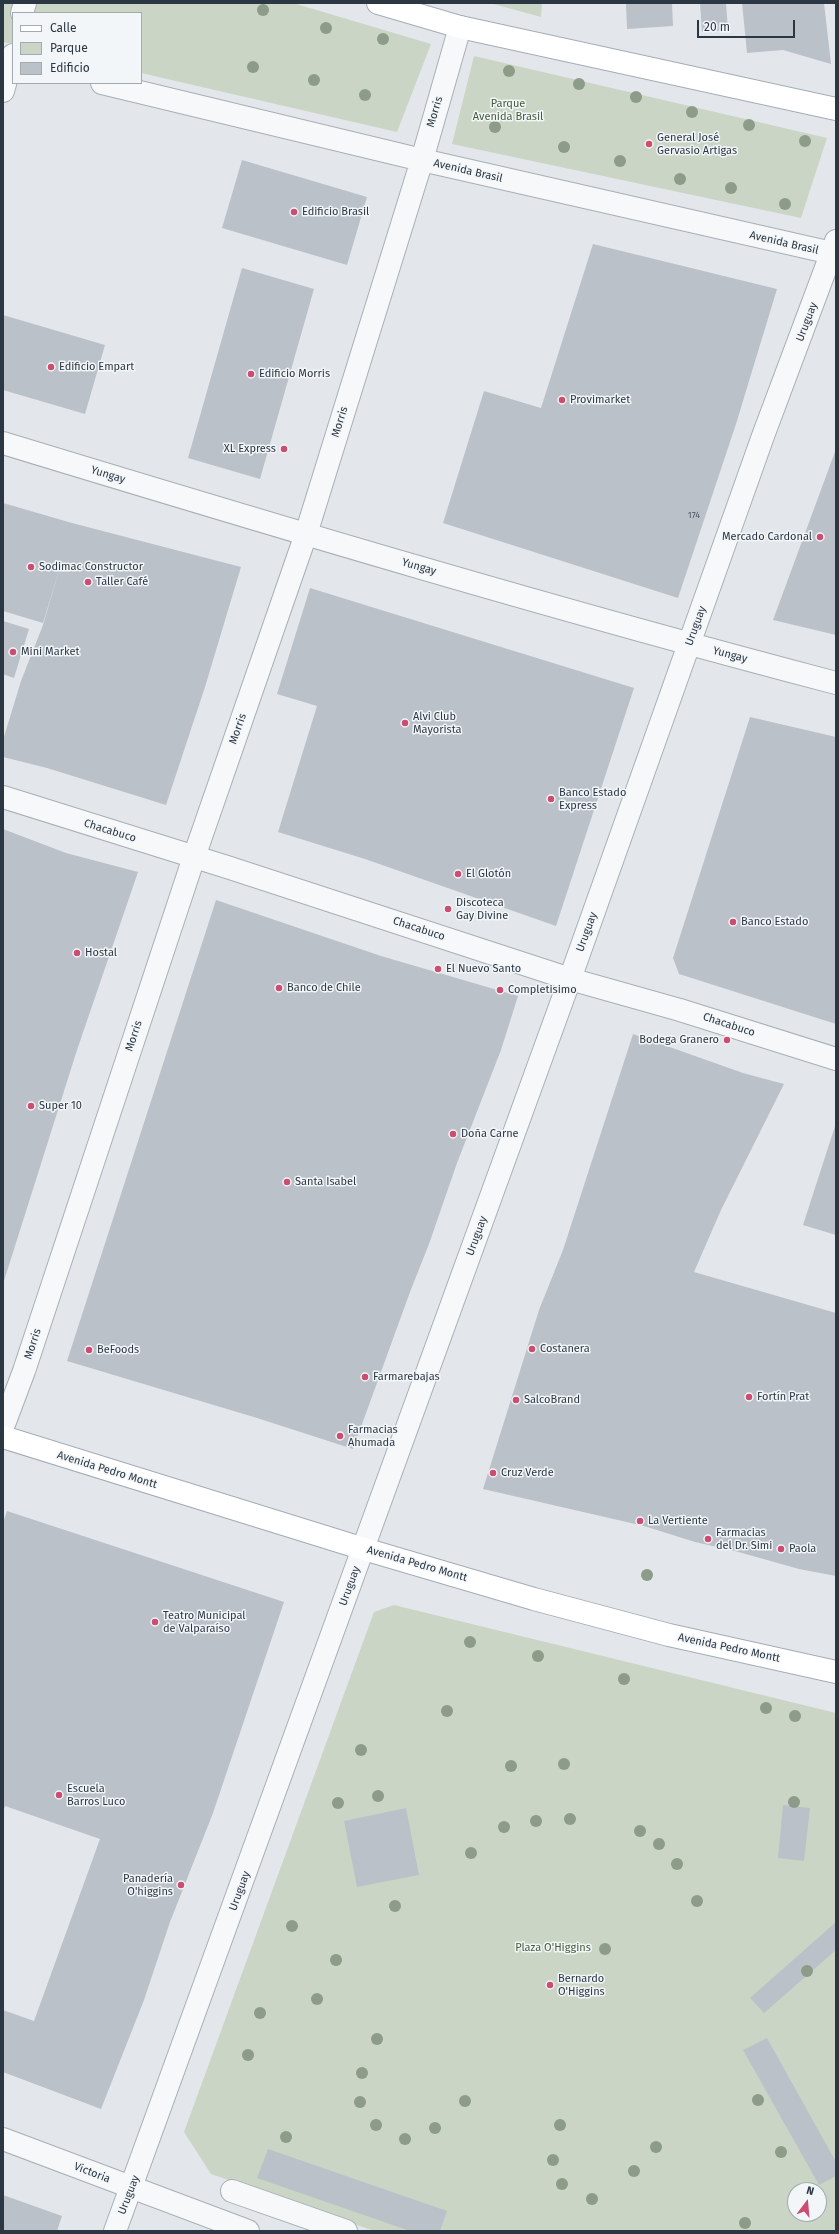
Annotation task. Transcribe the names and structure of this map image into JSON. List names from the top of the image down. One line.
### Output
{"streets":{"main road":["Avenida Pedro Montt"],"street":["Morris","Avenida Brasil","Uruguay","Yungay","Chacabuco","Victoria"]},"crossings":[["Morris","Avenida Brasil"],["Morris","Yungay"],["Morris","Chacabuco"],["Avenida Brasil","Uruguay"],["Uruguay","Yungay"],["Uruguay","Chacabuco"],["Uruguay","Avenida Pedro Montt"],["Uruguay","Victoria"]],"parks":["Parque Avenida Brasil","Plaza O'Higgins"],"places":["General José Gervasio Artigas","Edificio Brasil","Edificio Empart","Edificio Morris","Provimarket","XL Express","Mercado Cardonal","Sodimac Constructor","Taller Café","Mini Market","Alvi Club Mayorista","Banco Estado Express","El Glotón","Discoteca Gay Divine","Banco Estado","Hostal","El Nuevo Santo","Banco de Chile","Completisimo","Bodega Granero","Super 10","Doña Carne","Santa Isabel","Costanera","BeFoods","Farmarebajas","Fortín Prat","SalcoBrand","Farmacias Ahumada","Cruz Verde","La Vertiente","Farmacias del Dr. Simi","Paola","Teatro Municipal de Valparaíso","Escuela Barros Luco","Panadería O'higgins","Bernardo O'Higgins"],"house_numbers":["174"],"legend":["Calle","Parque","Edificio"],"scale_bar":"20 m","north":"top"}
